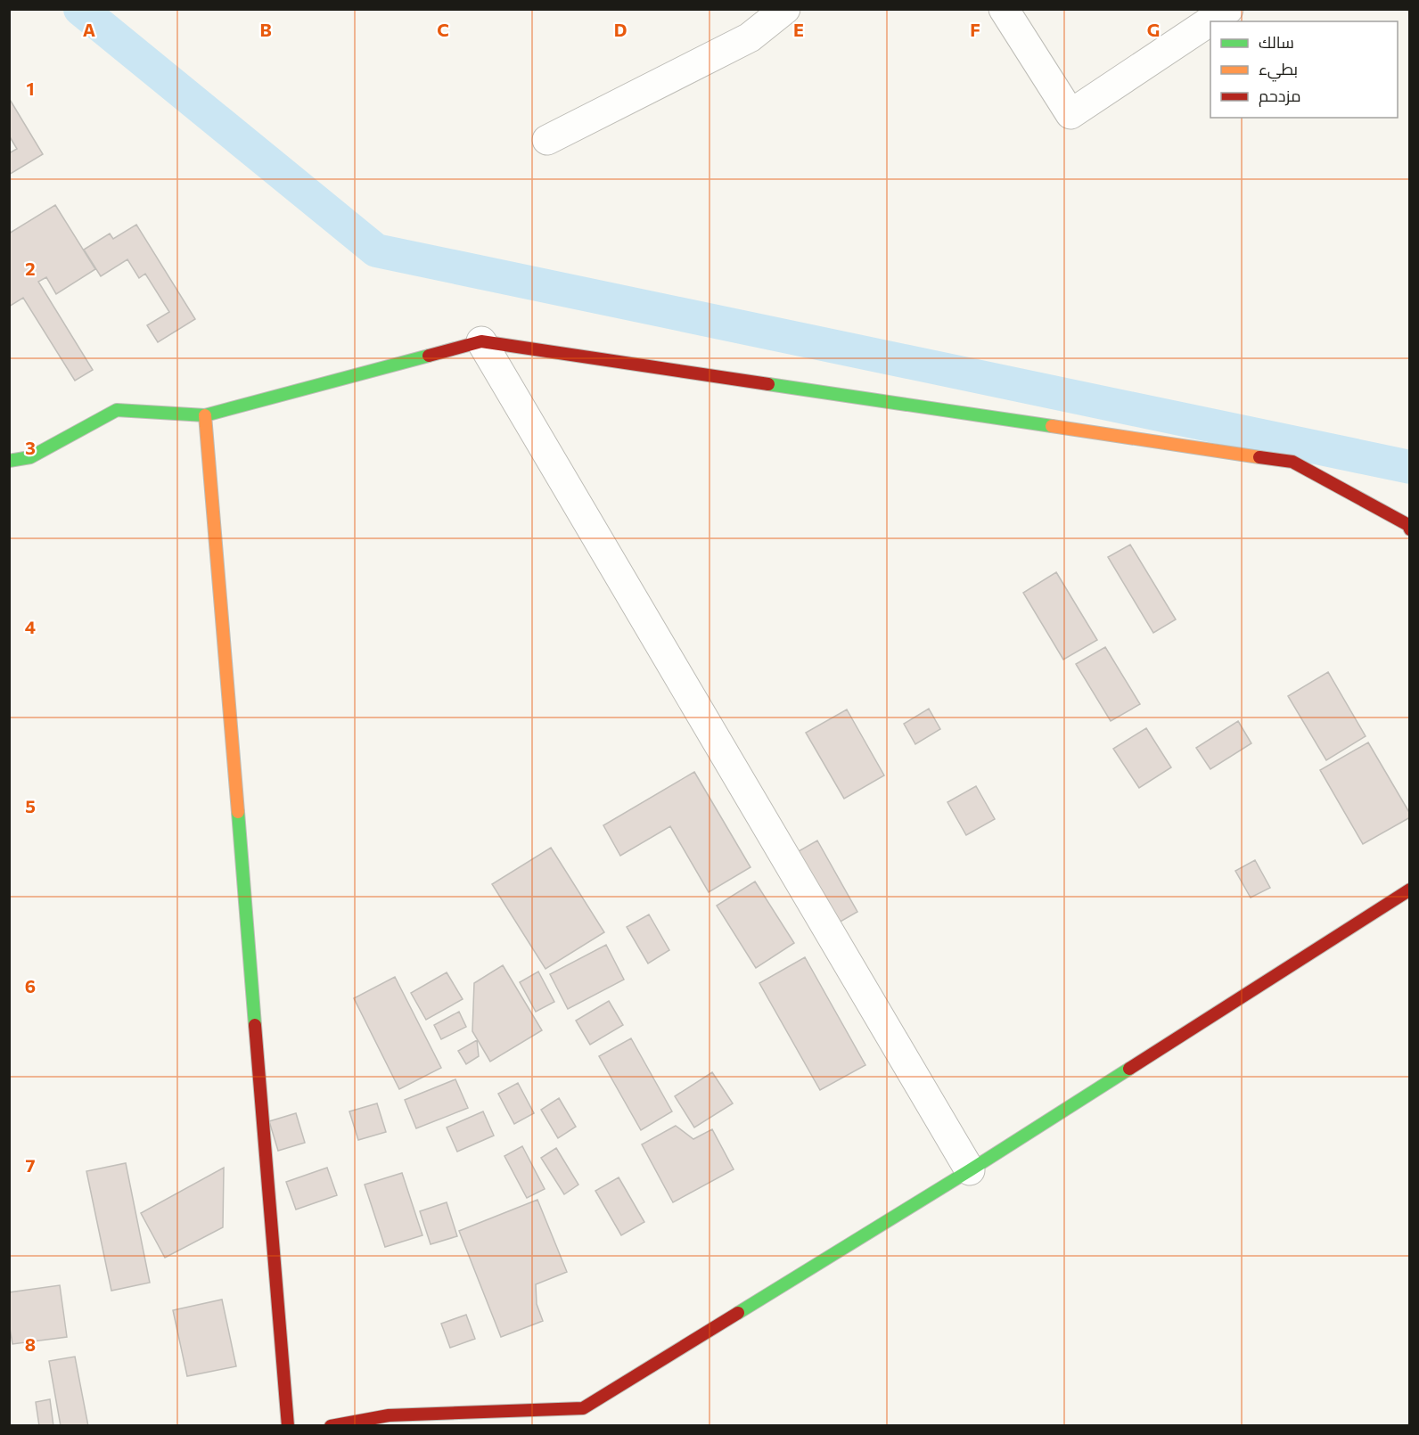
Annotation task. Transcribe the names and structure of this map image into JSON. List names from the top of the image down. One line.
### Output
{"legend":["سالك","بطيء","مزدحم"],"grid":{"columns":["A","B","C","D","E","F","G"],"rows":["1","2","3","4","5","6","7","8"]}}
